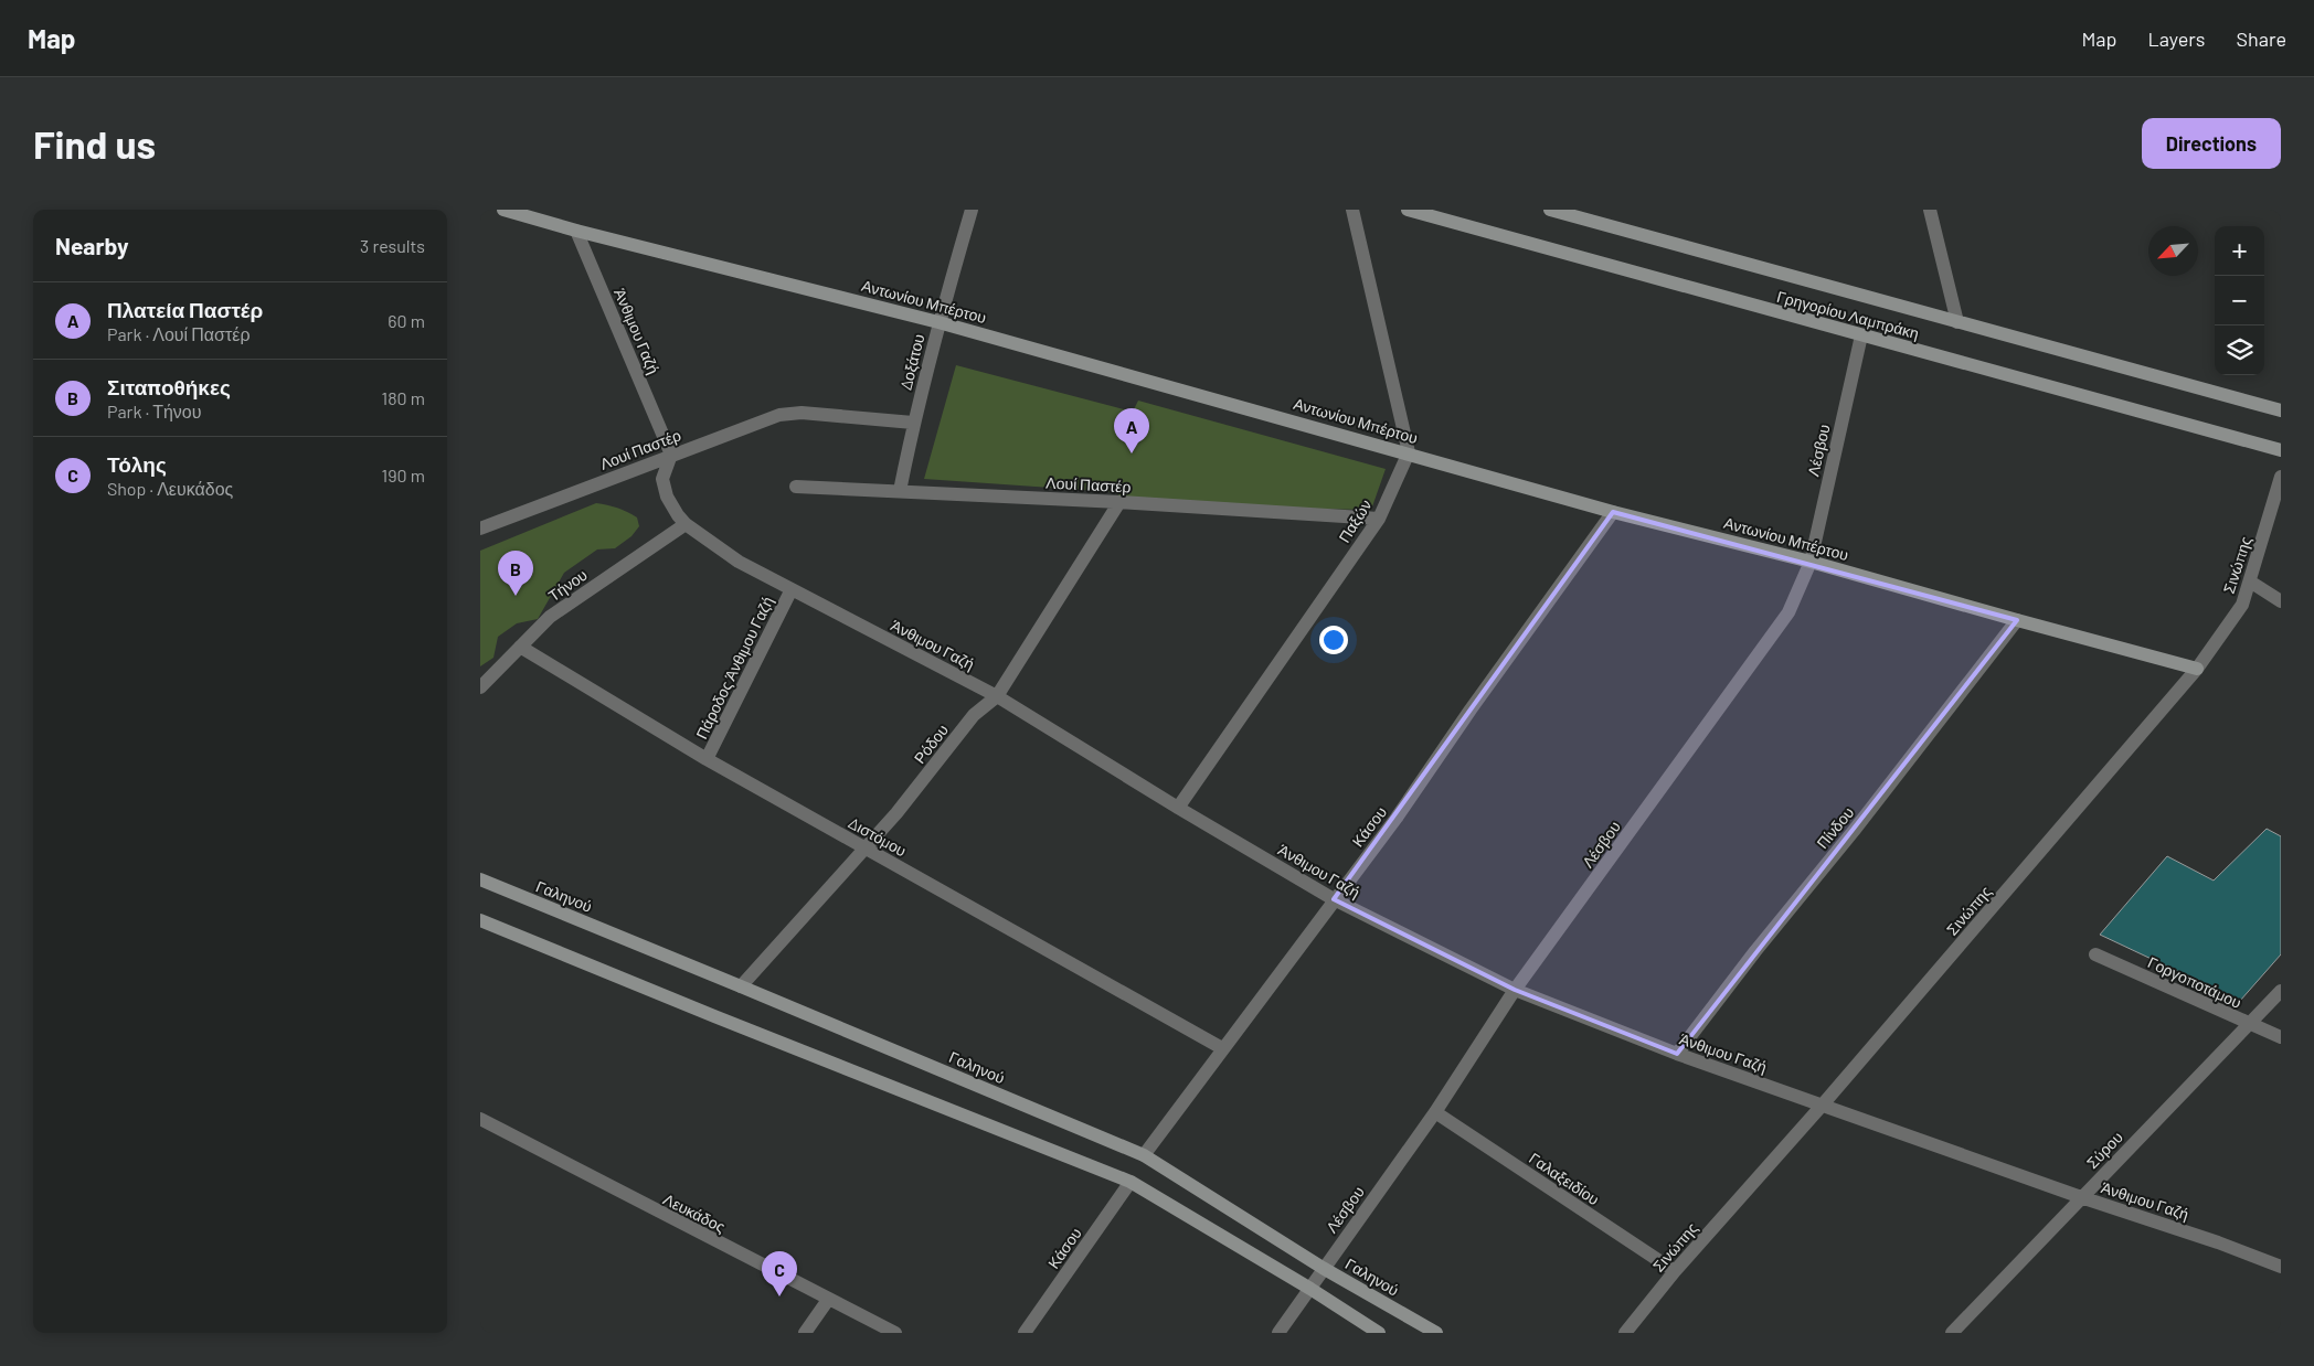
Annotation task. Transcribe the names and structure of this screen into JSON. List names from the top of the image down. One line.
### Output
{"streets":{"street":["Αντωνίου Μπέρτου","Γρηγορίου Λαμπράκη","Άνθιμου Γαζή","Δοξάτου","Λουί Παστέρ","Λέσβου","Παξών","Σινώπης","Τήνου","Πάροδος Άνθιμου Γαζή","Ρόδου","Κάσου","Πίνδου","Διστόμου","Γαληνού","Γοργοποτάμου","Σύρου","Γαλαξειδίου","Λευκάδος"]},"crossings":[["Αντωνίου Μπέρτου","Άνθιμου Γαζή"],["Αντωνίου Μπέρτου","Δοξάτου"],["Αντωνίου Μπέρτου","Λέσβου"],["Αντωνίου Μπέρτου","Παξών"],["Αντωνίου Μπέρτου","Σινώπης"],["Αντωνίου Μπέρτου","Κάσου"],["Αντωνίου Μπέρτου","Πίνδου"],["Γρηγορίου Λαμπράκη","Λέσβου"],["Άνθιμου Γαζή","Λουί Παστέρ"],["Άνθιμου Γαζή","Λέσβου"],["Άνθιμου Γαζή","Παξών"],["Άνθιμου Γαζή","Σινώπης"],["Άνθιμου Γαζή","Τήνου"],["Άνθιμου Γαζή","Πάροδος Άνθιμου Γαζή"],["Άνθιμου Γαζή","Ρόδου"],["Άνθιμου Γαζή","Κάσου"],["Άνθιμου Γαζή","Πίνδου"],["Άνθιμου Γαζή","Σύρου"],["Δοξάτου","Λουί Παστέρ"],["Λουί Παστέρ","Παξών"],["Λουί Παστέρ","Ρόδου"],["Λέσβου","Γαληνού"],["Λέσβου","Γαλαξειδίου"],["Σινώπης","Γαλαξειδίου"],["Τήνου","Διστόμου"],["Πάροδος Άνθιμου Γαζή","Διστόμου"],["Ρόδου","Διστόμου"],["Ρόδου","Γαληνού"],["Κάσου","Διστόμου"],["Κάσου","Γαληνού"],["Γοργοποτάμου","Σύρου"]],"north":"bottom left","page":{"header":"Map","nav":["Map","Layers","Share"],"buttons":"Directions","title":"Find us","heading":["Nearby","3 results"],"map_buttons":["+","−"],"list":[{"mark":"A","name":"Πλατεία Παστέρ","note":"Park · Λουί Παστέρ","value":"60 m"},{"mark":"B","name":"Σιταποθήκες","note":"Park · Τήνου","value":"180 m"},{"mark":"C","name":"Τόλης","note":"Shop · Λευκάδος","value":"190 m"}],"pins":["A","B","C"]}}
